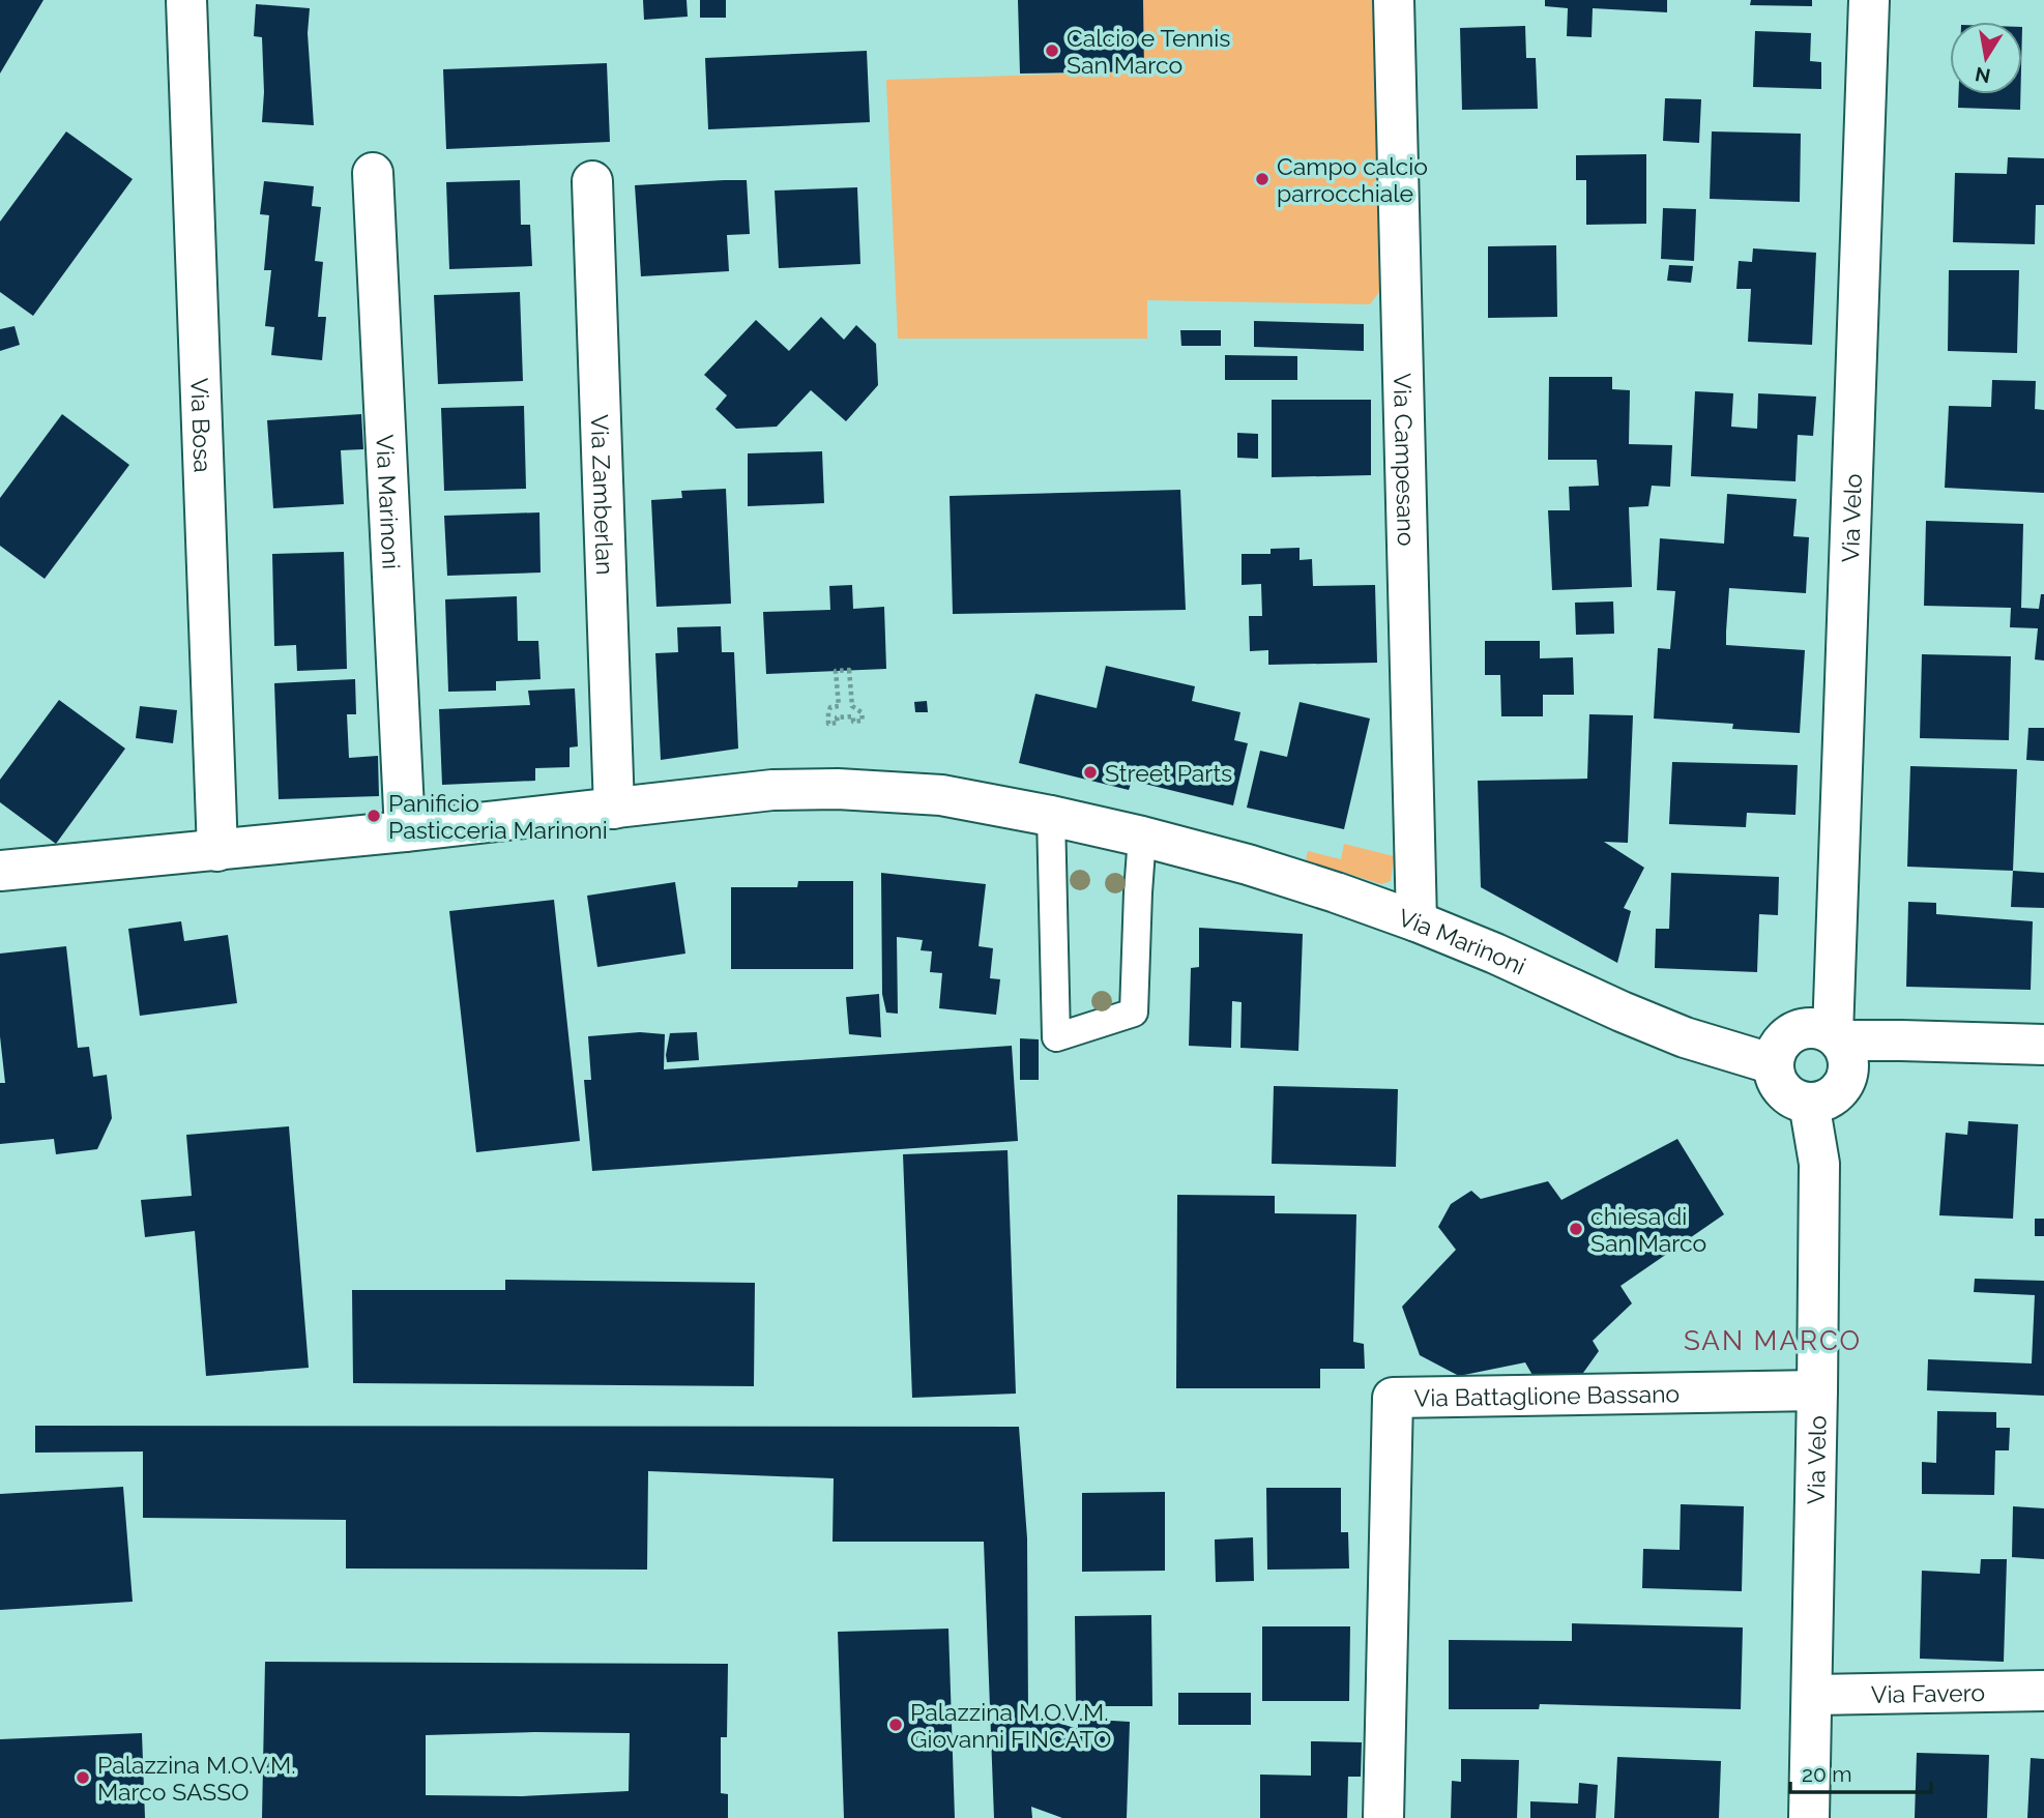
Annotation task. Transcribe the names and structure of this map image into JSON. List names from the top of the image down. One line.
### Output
{"streets":{"street":["Via Bosa","Via Campesano","Via Zamberlan","Via Marinoni","Via Velo","Via Battaglione Bassano","Via Favero"]},"crossings":[["Via Bosa","Via Marinoni"],["Via Campesano","Via Marinoni"],["Via Zamberlan","Via Marinoni"],["Via Marinoni","Via Velo"],["Via Velo","Via Battaglione Bassano"],["Via Velo","Via Favero"]],"districts":["SAN MARCO"],"places":["Calcio e Tennis San Marco","Campo calcio parrocchiale","Street Parts","Panificio Pasticceria Marinoni","chiesa di San Marco","Palazzina M.O.V.M. Giovanni FINCATO","Palazzina M.O.V.M. Marco SASSO"],"scale_bar":"20 m","north":"bottom"}
